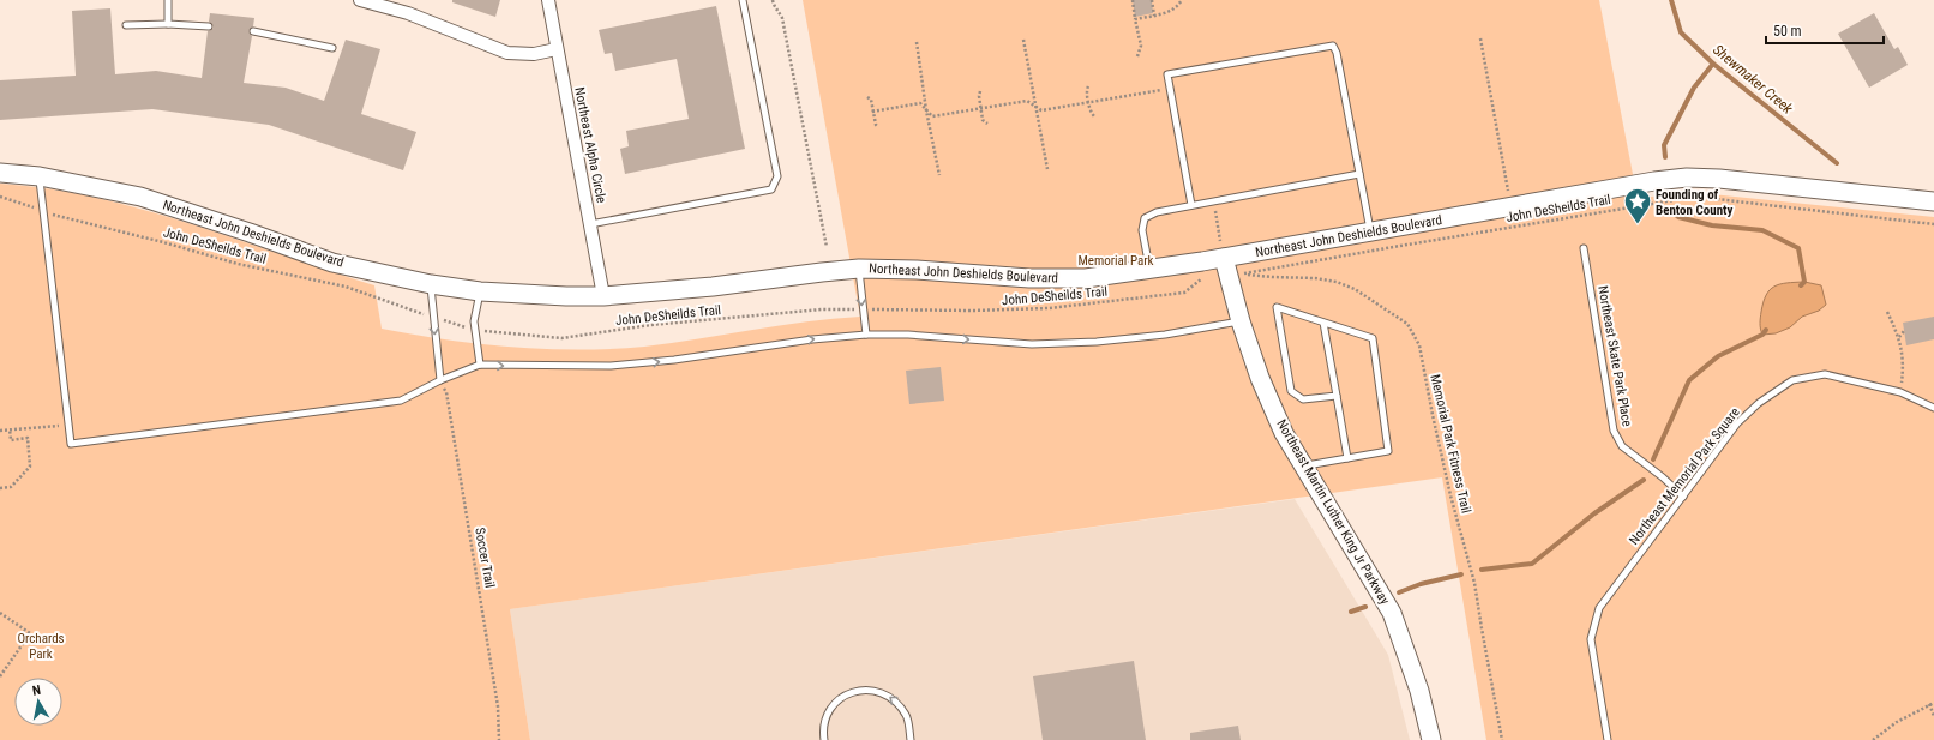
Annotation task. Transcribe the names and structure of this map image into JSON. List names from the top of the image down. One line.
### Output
{"streets":{"street":["Northeast Alpha Circle","Northeast John Deshields Boulevard","Northeast Martin Luther King Jr Parkway"],"lane":["Northeast Skate Park Place","Northeast Memorial Park Square"],"path":["John DeSheilds Trail","Memorial Park Fitness Trail","Soccer Trail"]},"crossings":[["Northeast Alpha Circle","Northeast John Deshields Boulevard"],["John DeSheilds Trail","Memorial Park Fitness Trail"],["Northeast John Deshields Boulevard","Northeast Martin Luther King Jr Parkway"],["Northeast Skate Park Place","Northeast Memorial Park Square"]],"water":["Shewmaker Creek"],"parks":["Memorial Park","Orchards Park"],"places":{"place":["Founding of Benton County"]},"scale_bar":"50 m","north":"top"}
